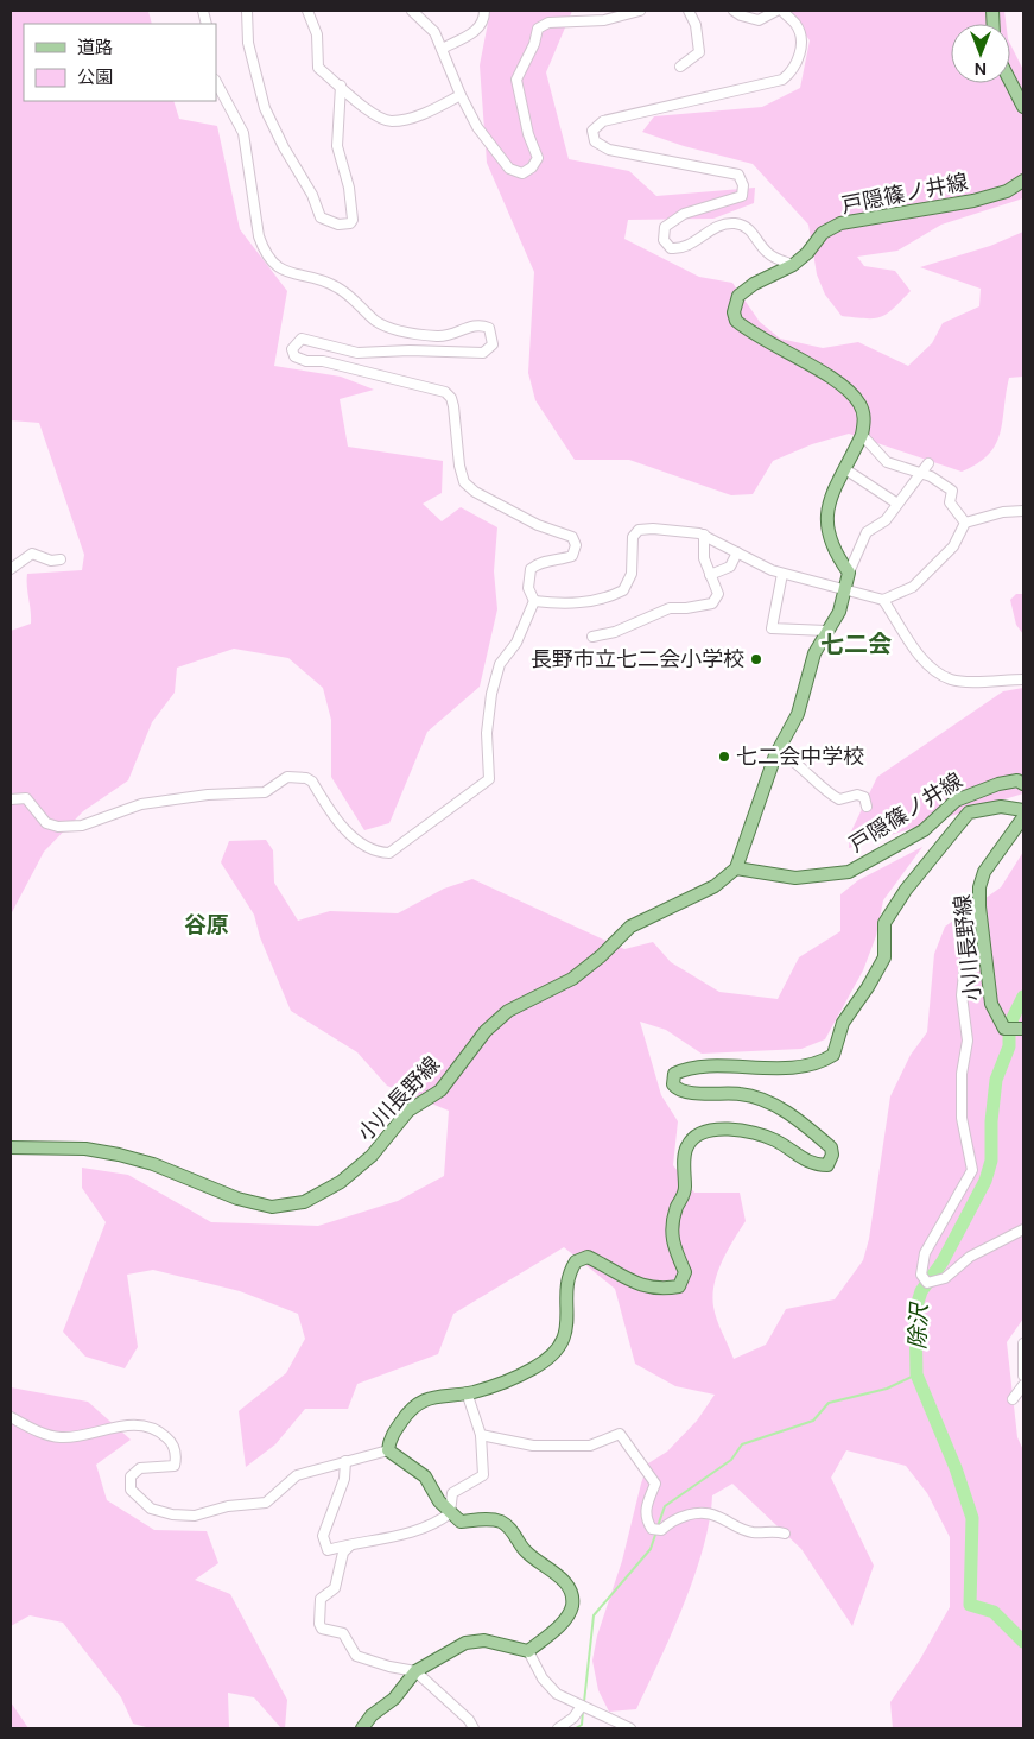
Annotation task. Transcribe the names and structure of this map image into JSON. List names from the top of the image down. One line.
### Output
{"streets":{"main road":["戸隠篠ノ井線","小川長野線"]},"crossings":[["戸隠篠ノ井線","小川長野線"]],"districts":["七二会","谷原"],"water":["除沢"],"places":["長野市立七二会小学校","七二会中学校"],"legend":["道路","公園"],"north":"bottom"}
